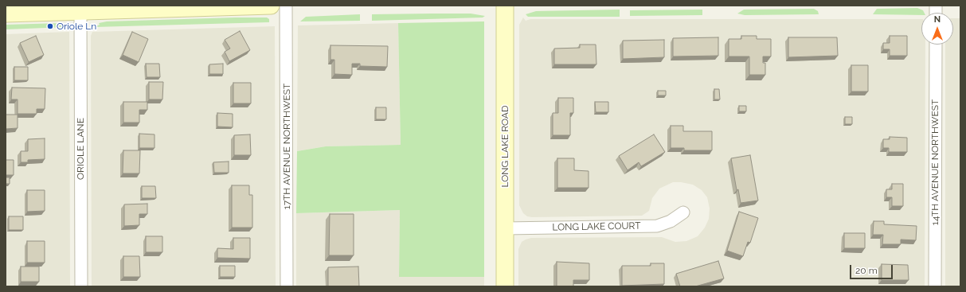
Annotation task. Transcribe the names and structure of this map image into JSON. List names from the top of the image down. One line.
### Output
{"streets":{"street":["17TH AVENUE NORTHWEST","LONG LAKE ROAD","ORIOLE LANE","14TH AVENUE NORTHWEST","LONG LAKE COURT"]},"crossings":[["LONG LAKE ROAD","LONG LAKE COURT"]],"places":["Oriole Ln"],"scale_bar":"20 m","north":"top"}
